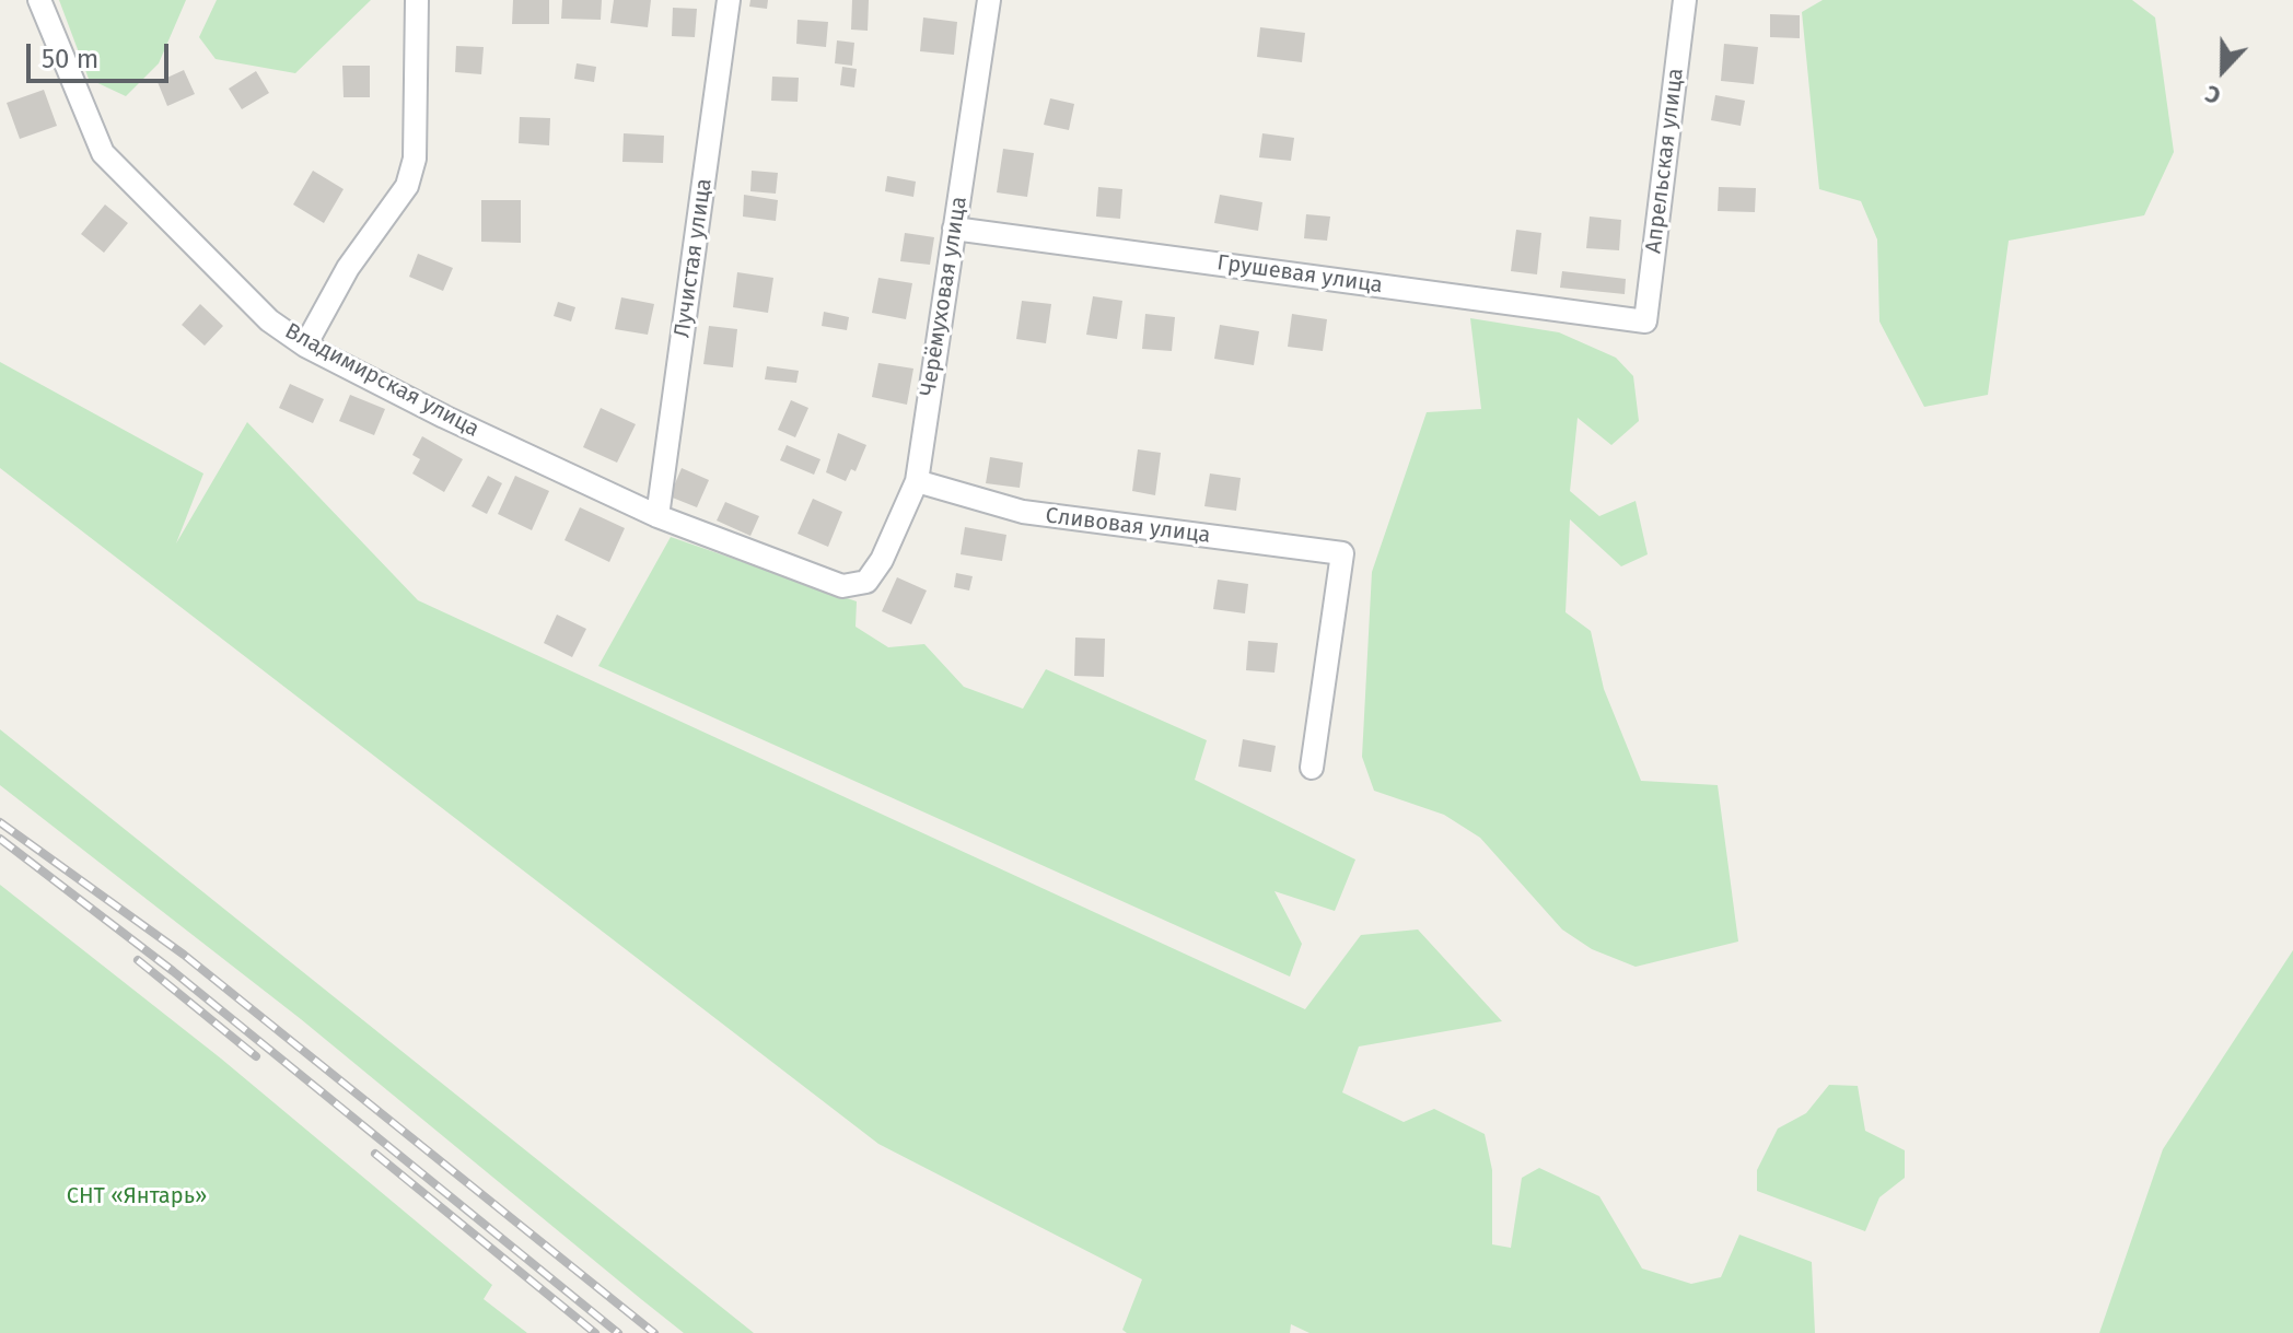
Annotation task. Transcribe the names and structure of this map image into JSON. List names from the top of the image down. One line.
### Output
{"streets":{"street":["Апрельская улица","Лучистая улица","Грушевая улица","Черёмуховая улица","Владимирская улица","Сливовая улица"]},"crossings":[["Апрельская улица","Грушевая улица"],["Лучистая улица","Владимирская улица"],["Грушевая улица","Черёмуховая улица"],["Черёмуховая улица","Владимирская улица"],["Черёмуховая улица","Сливовая улица"]],"parks":["СНТ «Янтарь»"],"scale_bar":"50 m","north":"bottom"}
